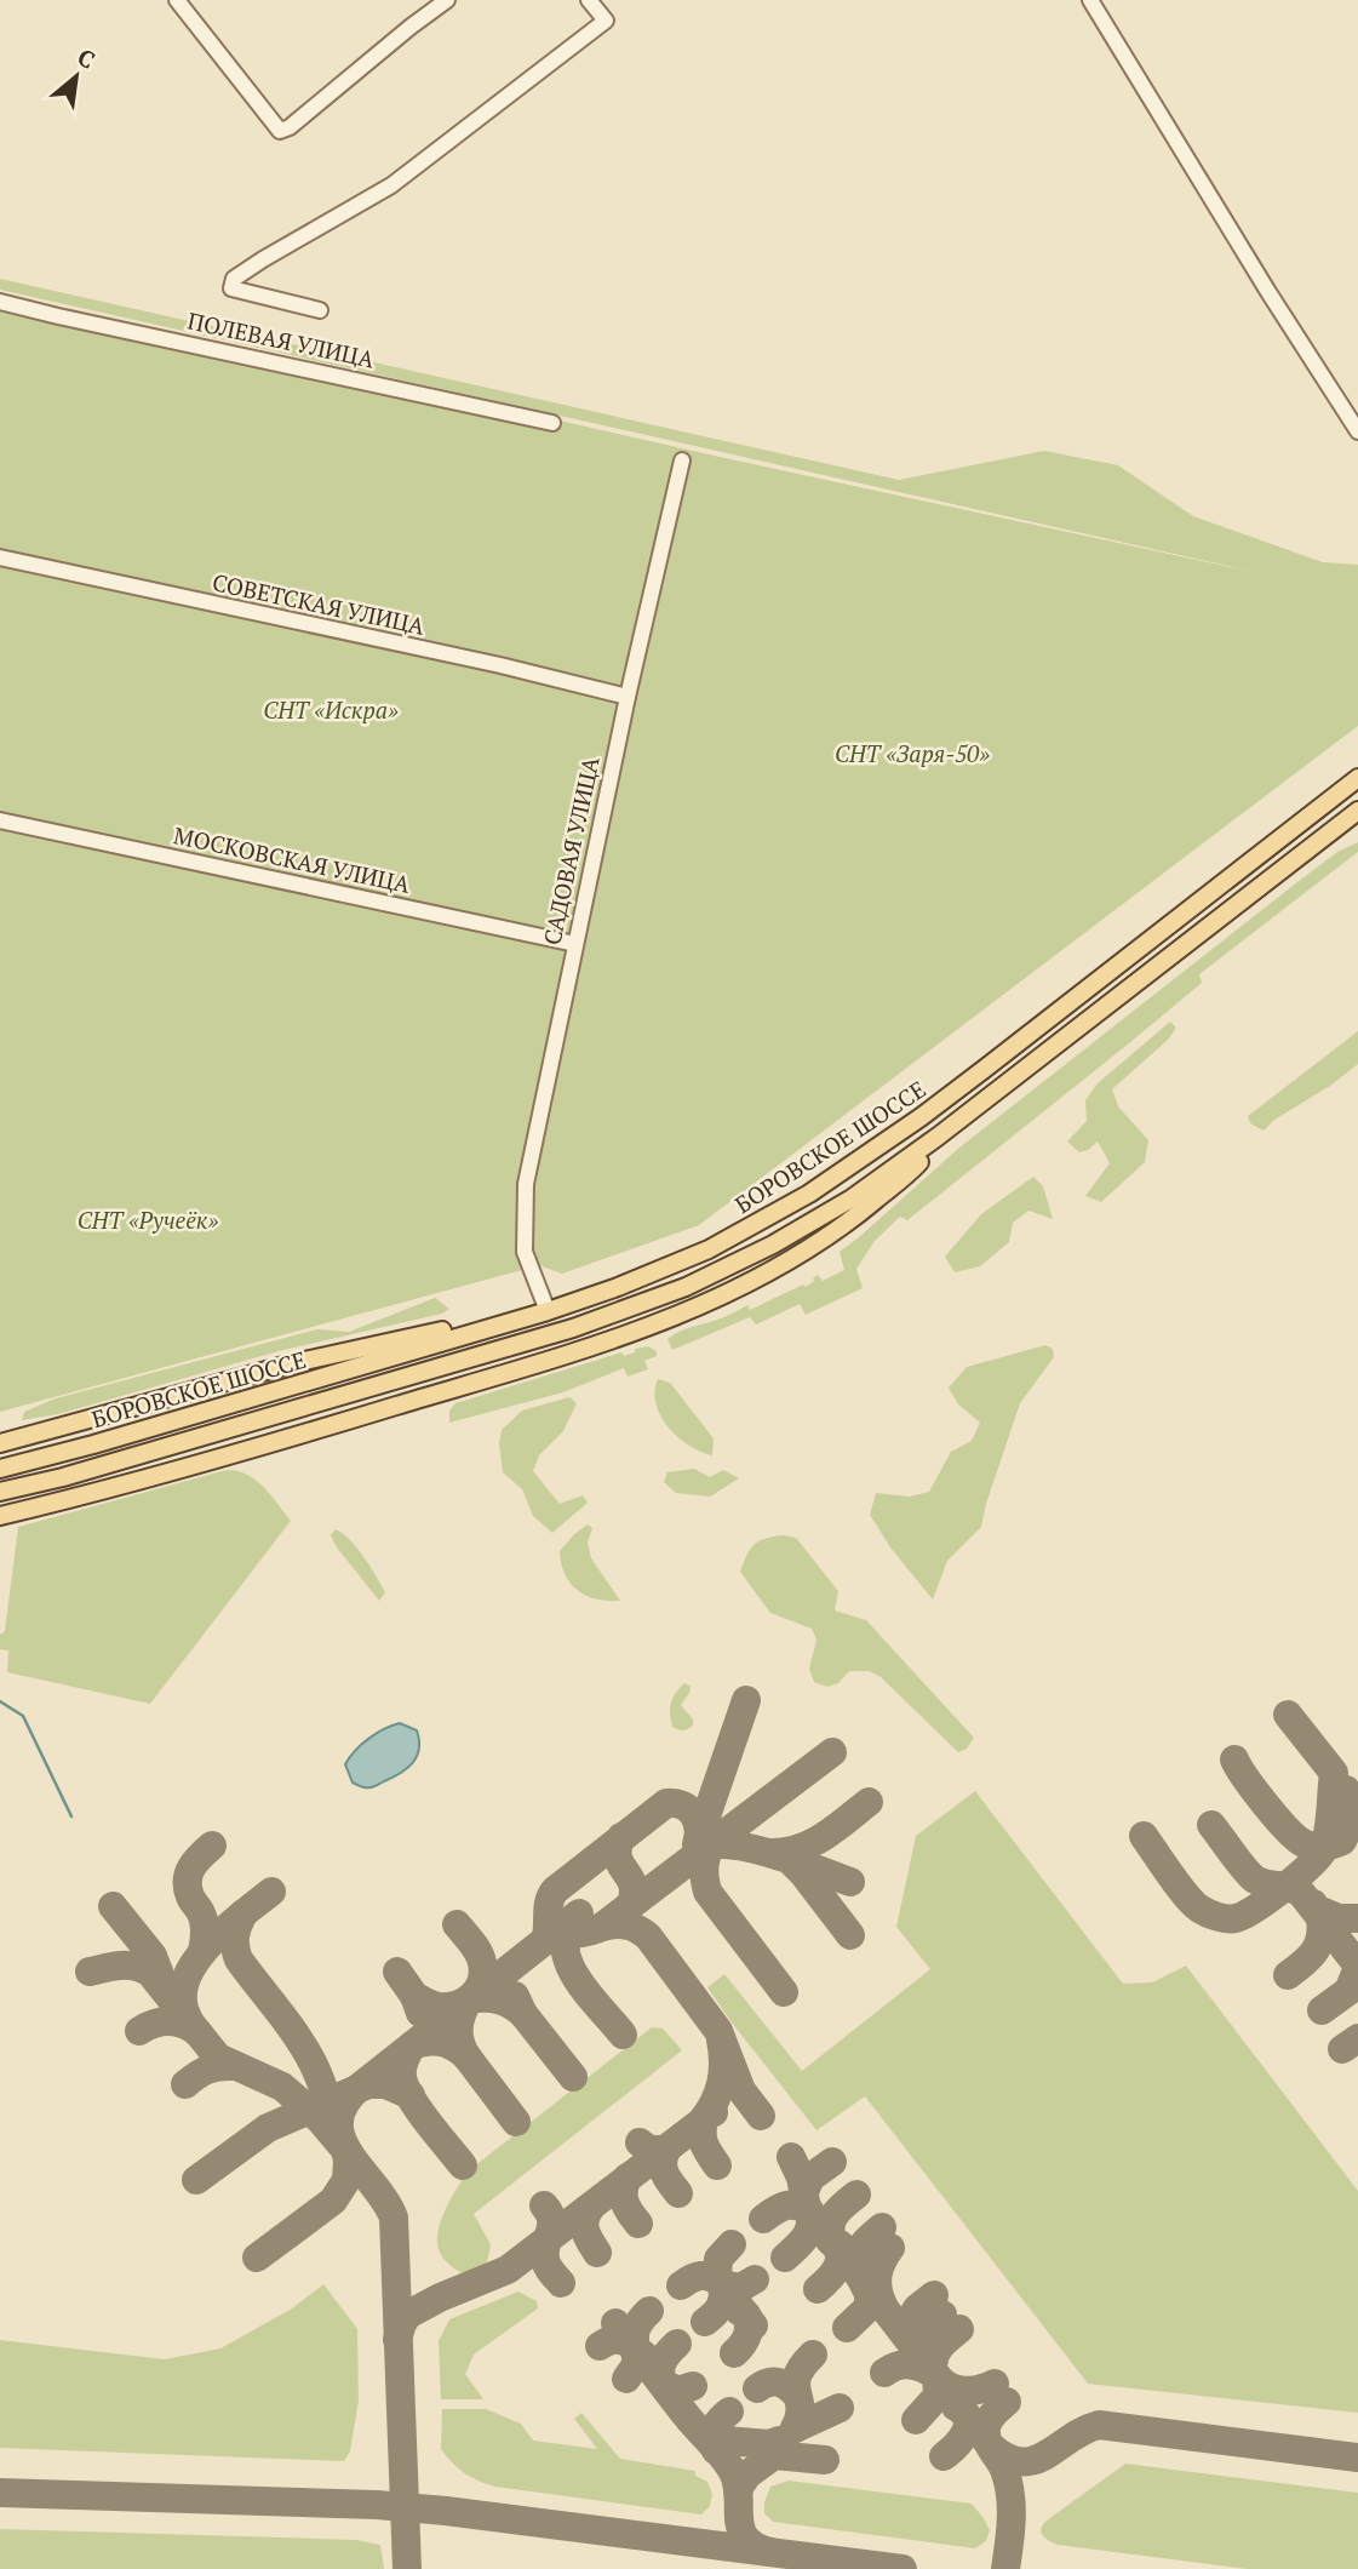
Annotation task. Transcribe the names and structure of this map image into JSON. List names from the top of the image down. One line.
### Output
{"streets":{"main road":["БОРОВСКОЕ ШОССЕ"],"street":["ПОЛЕВАЯ УЛИЦА","СОВЕТСКАЯ УЛИЦА","САДОВАЯ УЛИЦА","МОСКОВСКАЯ УЛИЦА"]},"crossings":[["СОВЕТСКАЯ УЛИЦА","САДОВАЯ УЛИЦА"],["САДОВАЯ УЛИЦА","МОСКОВСКАЯ УЛИЦА"],["САДОВАЯ УЛИЦА","БОРОВСКОЕ ШОССЕ"]],"parks":["СНТ «Искра»","СНТ «Заря-50»","СНТ «Ручеёк»"],"north":"top right"}
